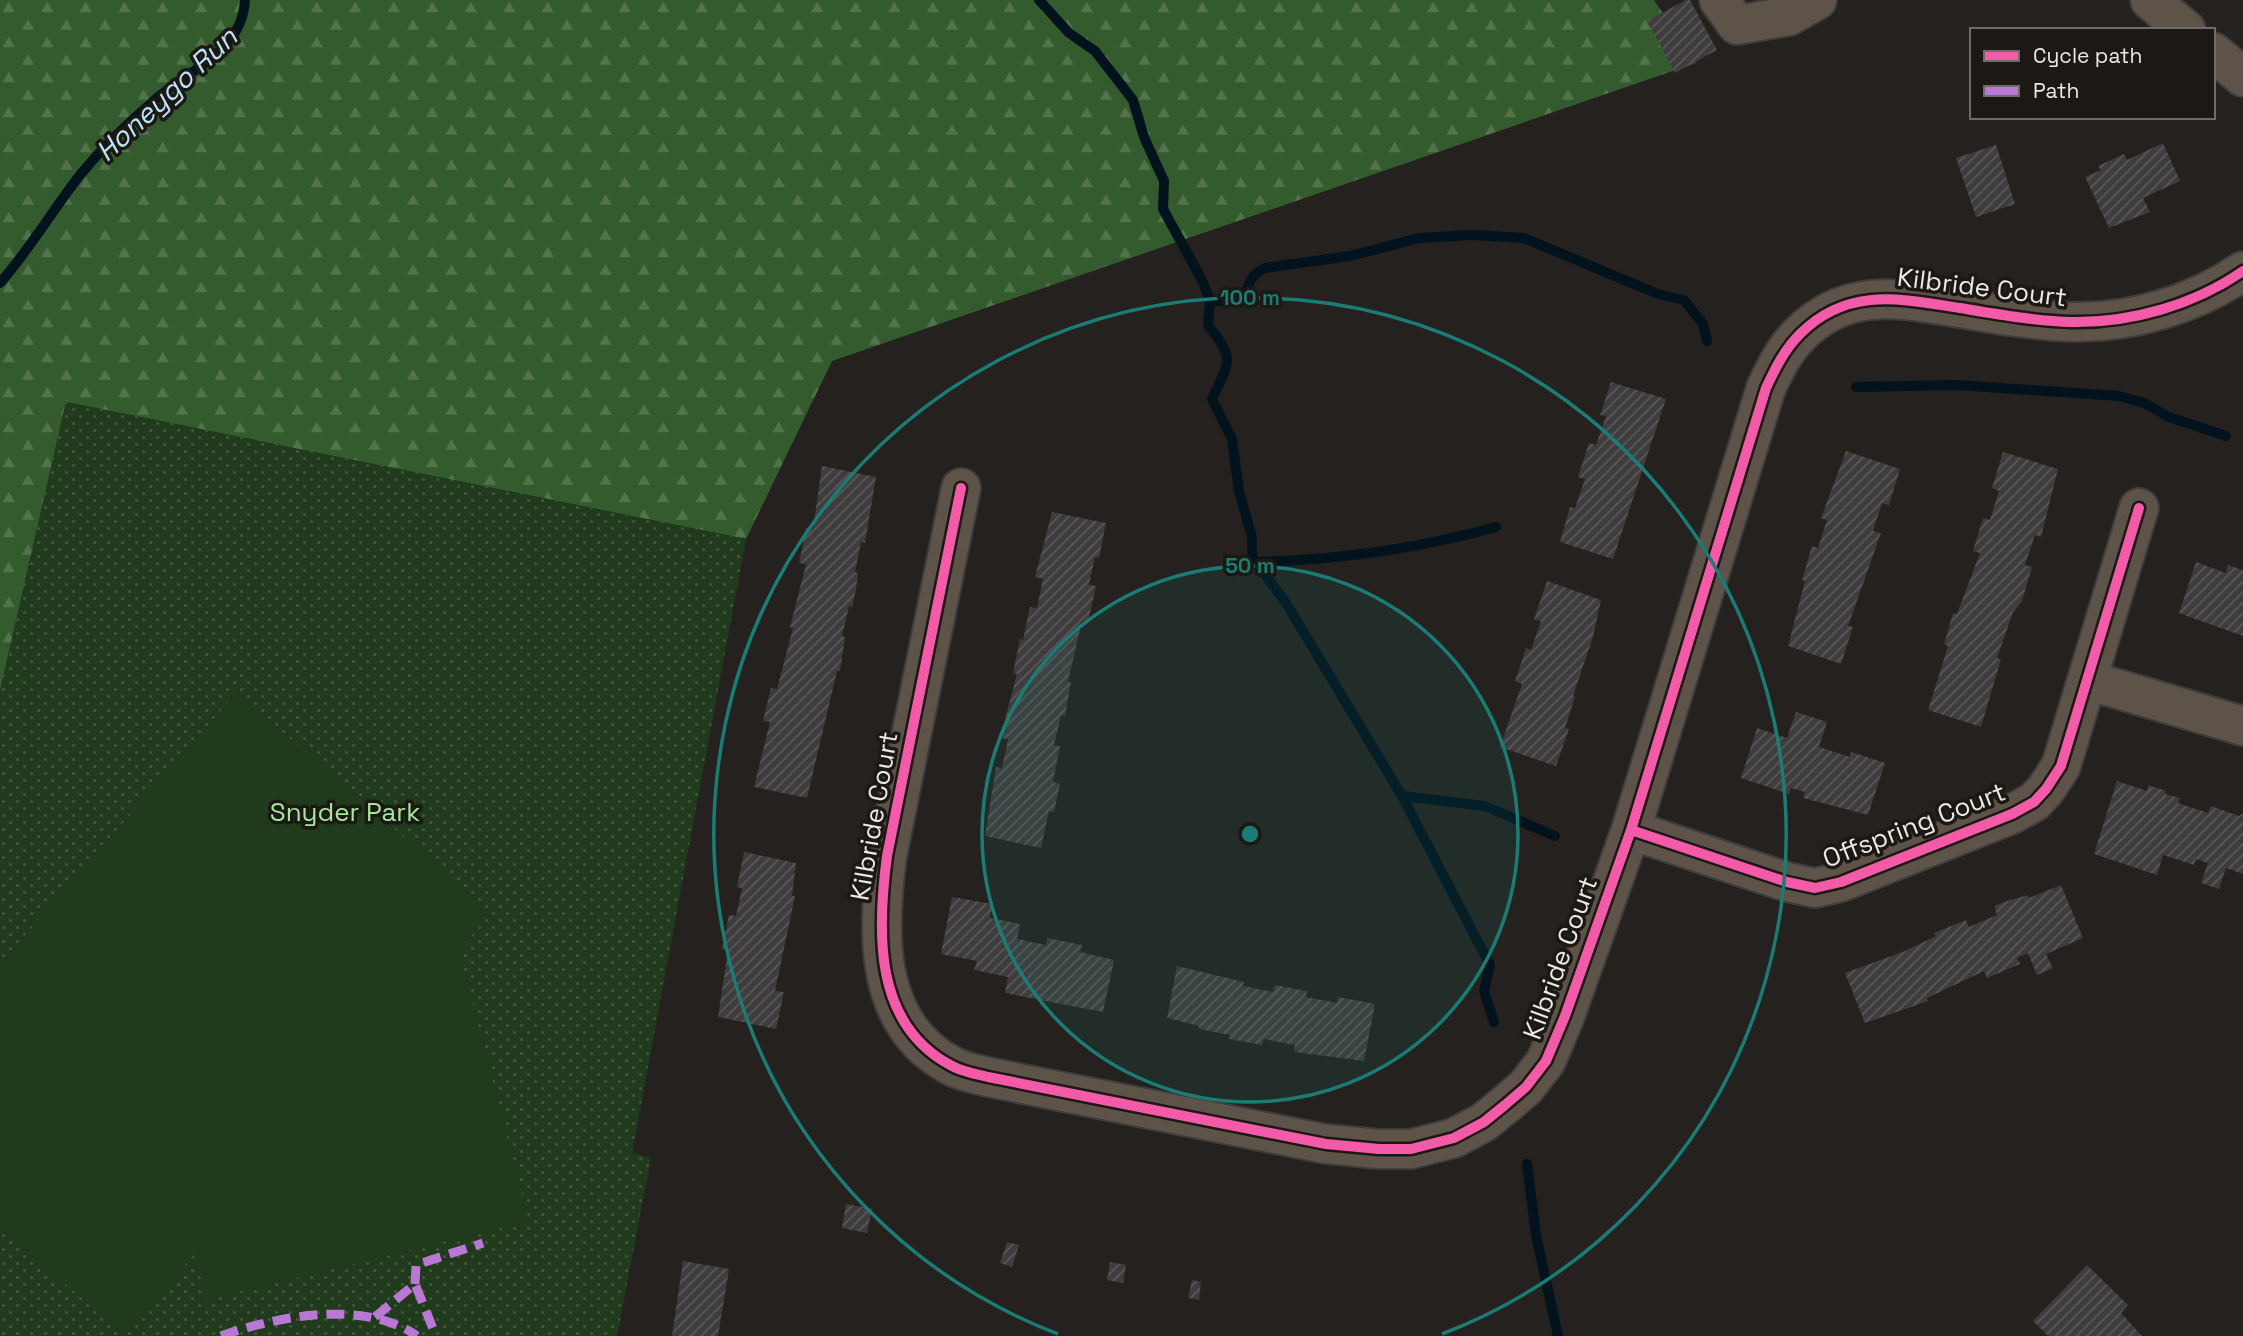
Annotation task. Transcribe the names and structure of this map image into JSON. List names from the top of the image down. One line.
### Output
{"streets":{"street":["Kilbride Court","Offspring Court"]},"crossings":[["Kilbride Court","Offspring Court"]],"water":["Honeygo Run"],"parks":["Snyder Park"],"legend":["Cycle path","Path"],"rings":["100 m","50 m"]}
